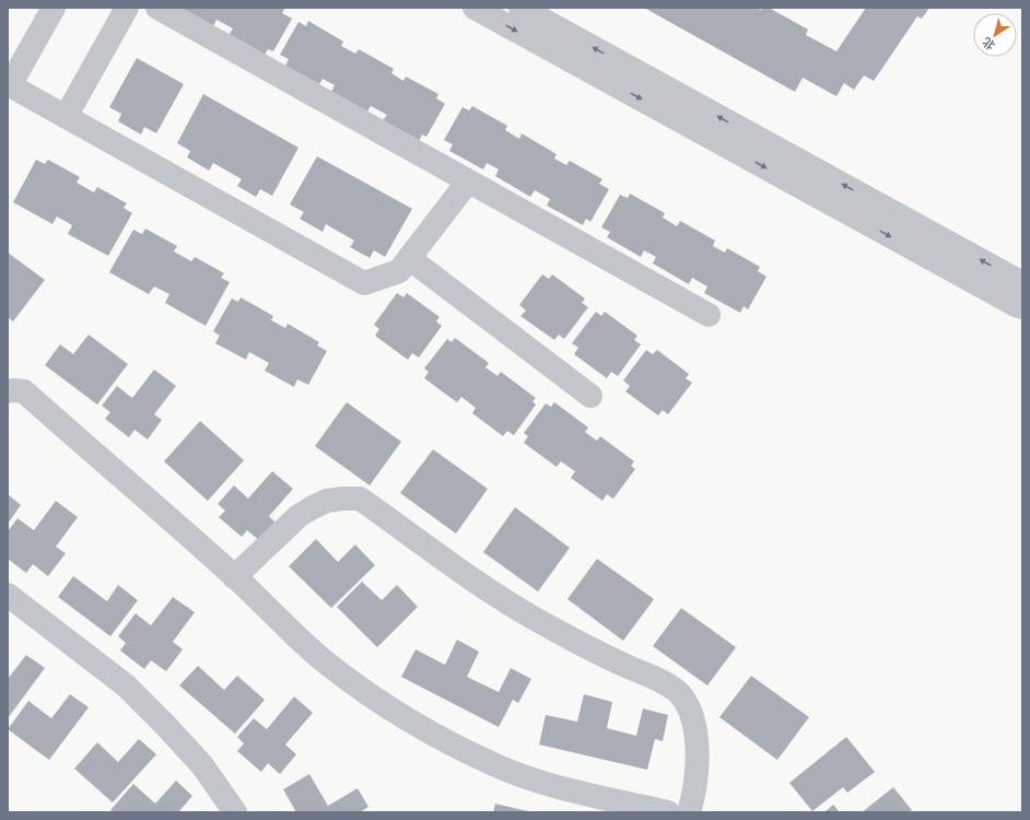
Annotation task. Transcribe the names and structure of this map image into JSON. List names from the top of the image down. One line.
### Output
{"north":"bottom left"}
